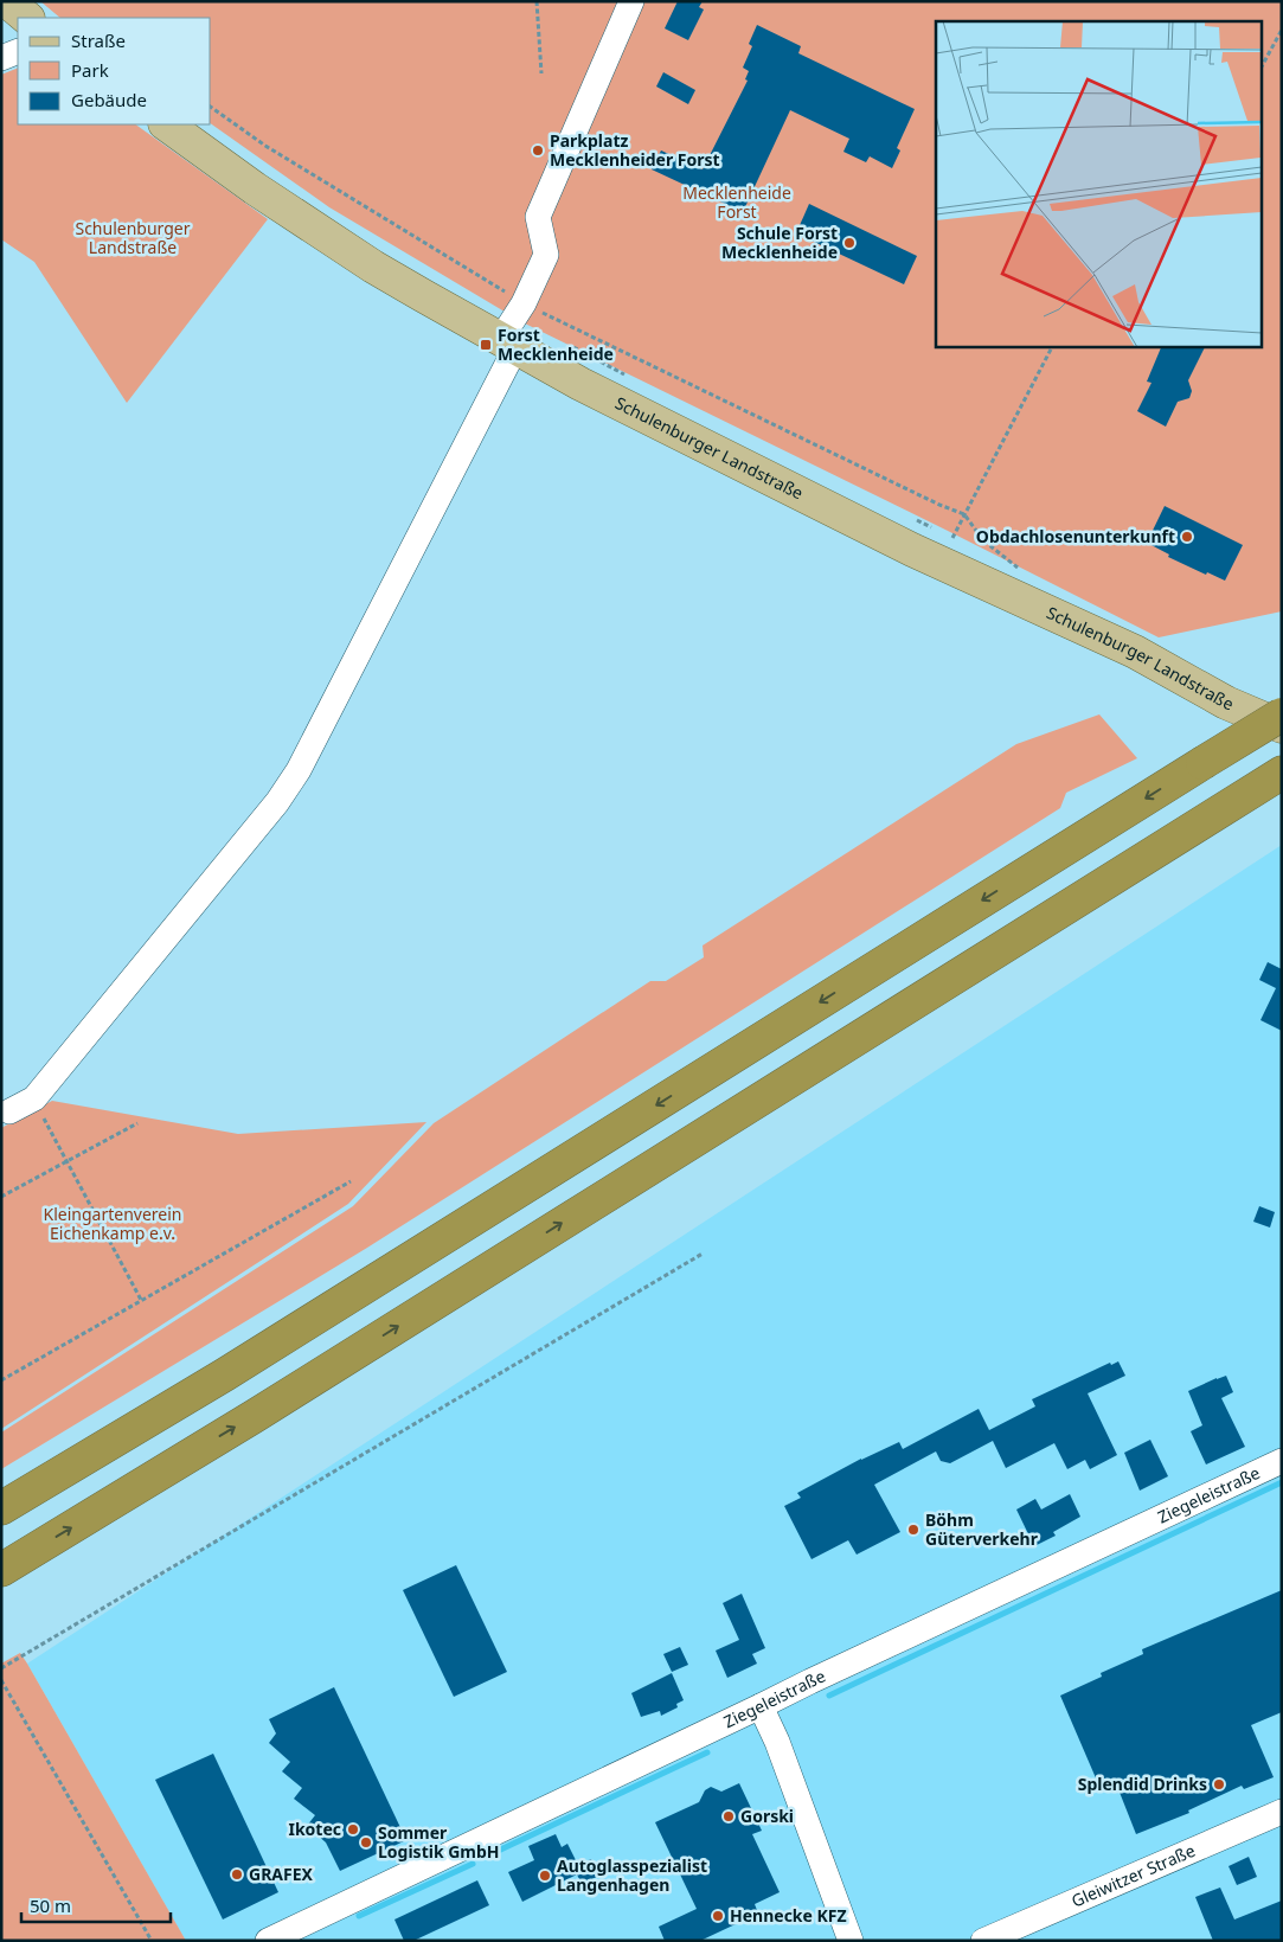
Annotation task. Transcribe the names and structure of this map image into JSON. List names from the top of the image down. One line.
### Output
{"streets":{"main road":["Schulenburger Landstraße"],"street":["Ziegeleistraße","Gleiwitzer Straße"]},"parks":["Mecklenheide Forst","Schulenburger Landstraße","Kleingartenverein Eichenkamp e.v."],"places":{"other":["Parkplatz Mecklenheider Forst","Schule Forst Mecklenheide","Obdachlosenunterkunft","Böhm Güterverkehr","Splendid Drinks","Gorski","Ikotec","Sommer Logistik GmbH","GRAFEX","Autoglasspezialist Langenhagen","Hennecke KFZ"],"transit":["Forst Mecklenheide"]},"legend":["Straße","Park","Gebäude"],"scale_bar":"50 m"}
